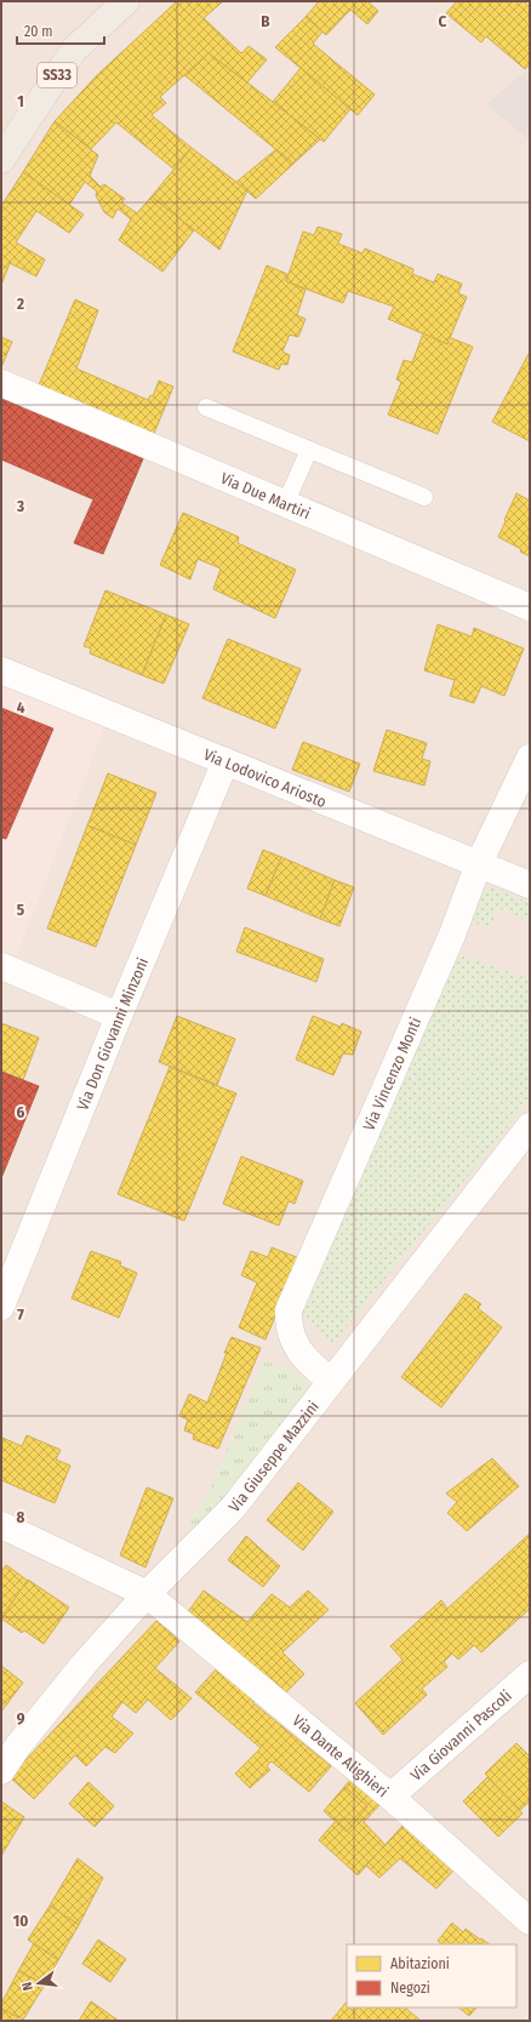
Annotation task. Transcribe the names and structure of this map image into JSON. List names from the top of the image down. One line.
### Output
{"streets":{"main road":["SS33"],"street":["Via Due Martiri","Via Lodovico Ariosto","Via Don Giovanni Minzoni","Via Vincenzo Monti","Via Giuseppe Mazzini","Via Giovanni Pascoli","Via Dante Alighieri"]},"crossings":[["Via Lodovico Ariosto","Via Don Giovanni Minzoni"],["Via Lodovico Ariosto","Via Vincenzo Monti"],["Via Vincenzo Monti","Via Giuseppe Mazzini"],["Via Giuseppe Mazzini","Via Dante Alighieri"],["Via Giovanni Pascoli","Via Dante Alighieri"]],"legend":["Abitazioni","Negozi"],"scale_bar":"20 m","north":"left","grid":{"columns":["B","C"],"rows":["1","2","3","4","5","6","7","8","9","10"]}}
